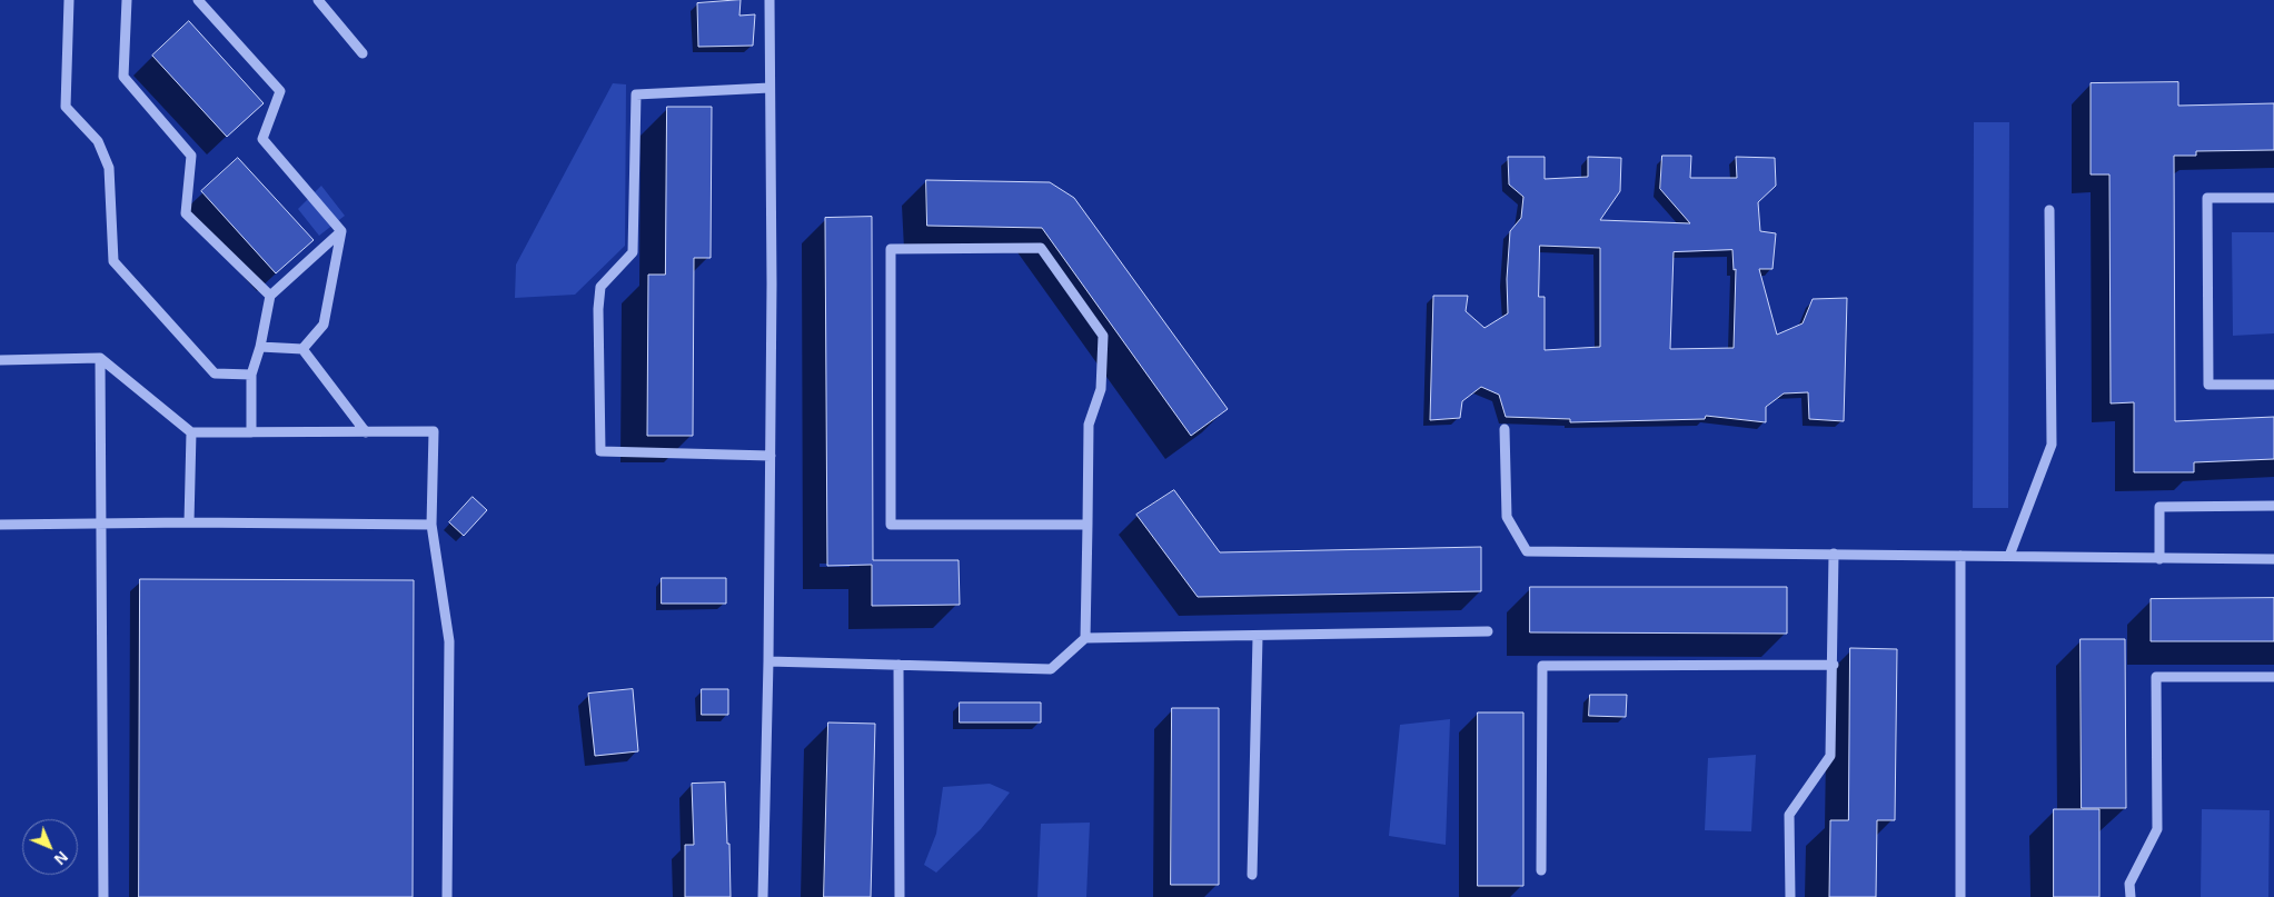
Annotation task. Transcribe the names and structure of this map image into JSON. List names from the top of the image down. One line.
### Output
{"north":"bottom right"}
